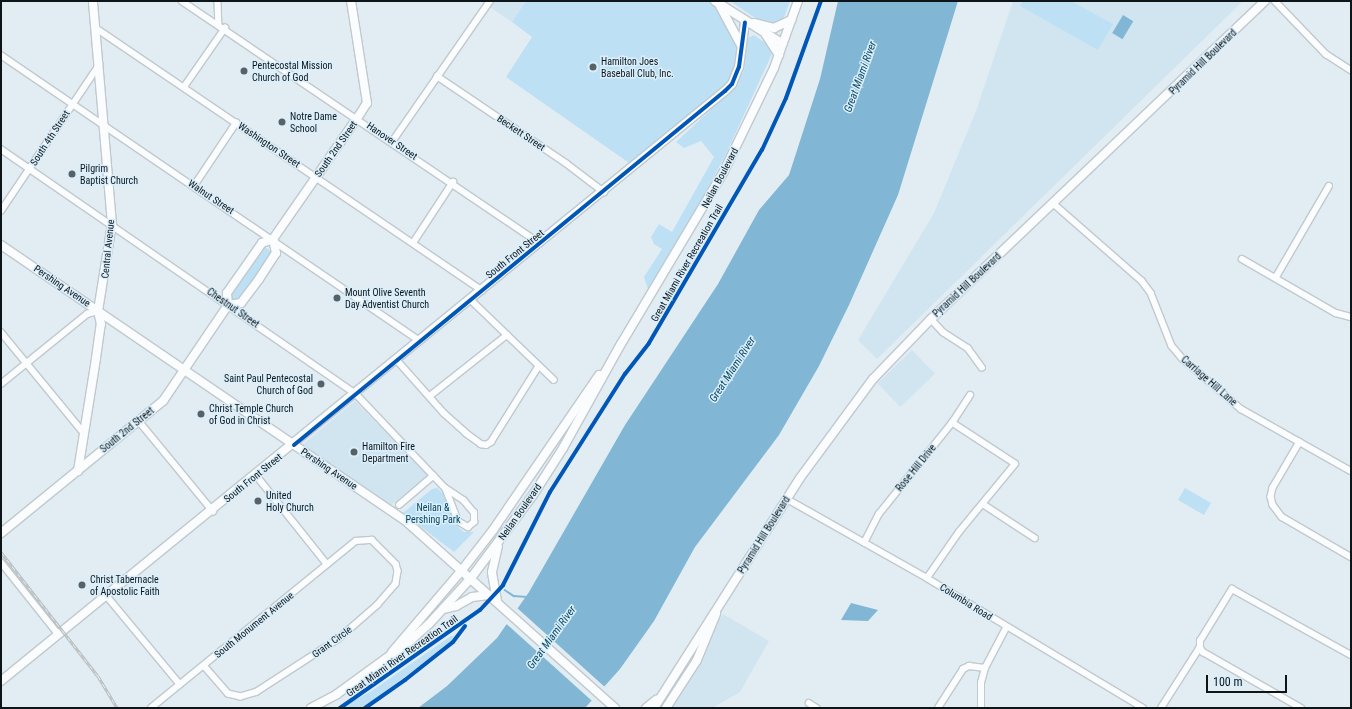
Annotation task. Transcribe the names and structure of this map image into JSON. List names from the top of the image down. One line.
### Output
{"streets":{"street":["Pyramid Hill Boulevard","Beckett Street","South 4th Street","Hanover Street","Washington Street","South 2nd Street","Neilan Boulevard","Walnut Street","Central Avenue","South Front Street","Pershing Avenue","Chestnut Street","Carriage Hill Lane","Rose Hill Drive","Columbia Road","South Monument Avenue","Grant Circle"],"cycle path":["Great Miami River Recreation Trail"]},"crossings":[["Pyramid Hill Boulevard","Carriage Hill Lane"],["Pyramid Hill Boulevard","Columbia Road"],["Beckett Street","South Front Street"],["South 4th Street","Walnut Street"],["South 4th Street","Central Avenue"],["South 4th Street","Chestnut Street"],["Hanover Street","South 2nd Street"],["Hanover Street","South Front Street"],["Washington Street","South 2nd Street"],["Washington Street","Central Avenue"],["Washington Street","South Front Street"],["South 2nd Street","Walnut Street"],["South 2nd Street","Central Avenue"],["South 2nd Street","Pershing Avenue"],["South 2nd Street","Chestnut Street"],["Neilan Boulevard","Pershing Avenue"],["Walnut Street","Central Avenue"],["Walnut Street","South Front Street"],["Central Avenue","Pershing Avenue"],["Central Avenue","Chestnut Street"],["South Front Street","Pershing Avenue"],["South Front Street","Chestnut Street"],["Rose Hill Drive","Columbia Road"],["South Monument Avenue","Grant Circle"]],"water":["Great Miami River"],"parks":["Neilan & Pershing Park"],"places":["Hamilton Joes Baseball Club, Inc.","Pentecostal Mission Church of God","Notre Dame School","Pilgrim Baptist Church","Mount Olive Seventh Day Adventist Church","Saint Paul Pentecostal Church of God","Christ Temple Church of God in Christ","Hamilton Fire Department","United Holy Church","Christ Tabernacle of Apostolic Faith"],"scale_bar":"100 m"}
